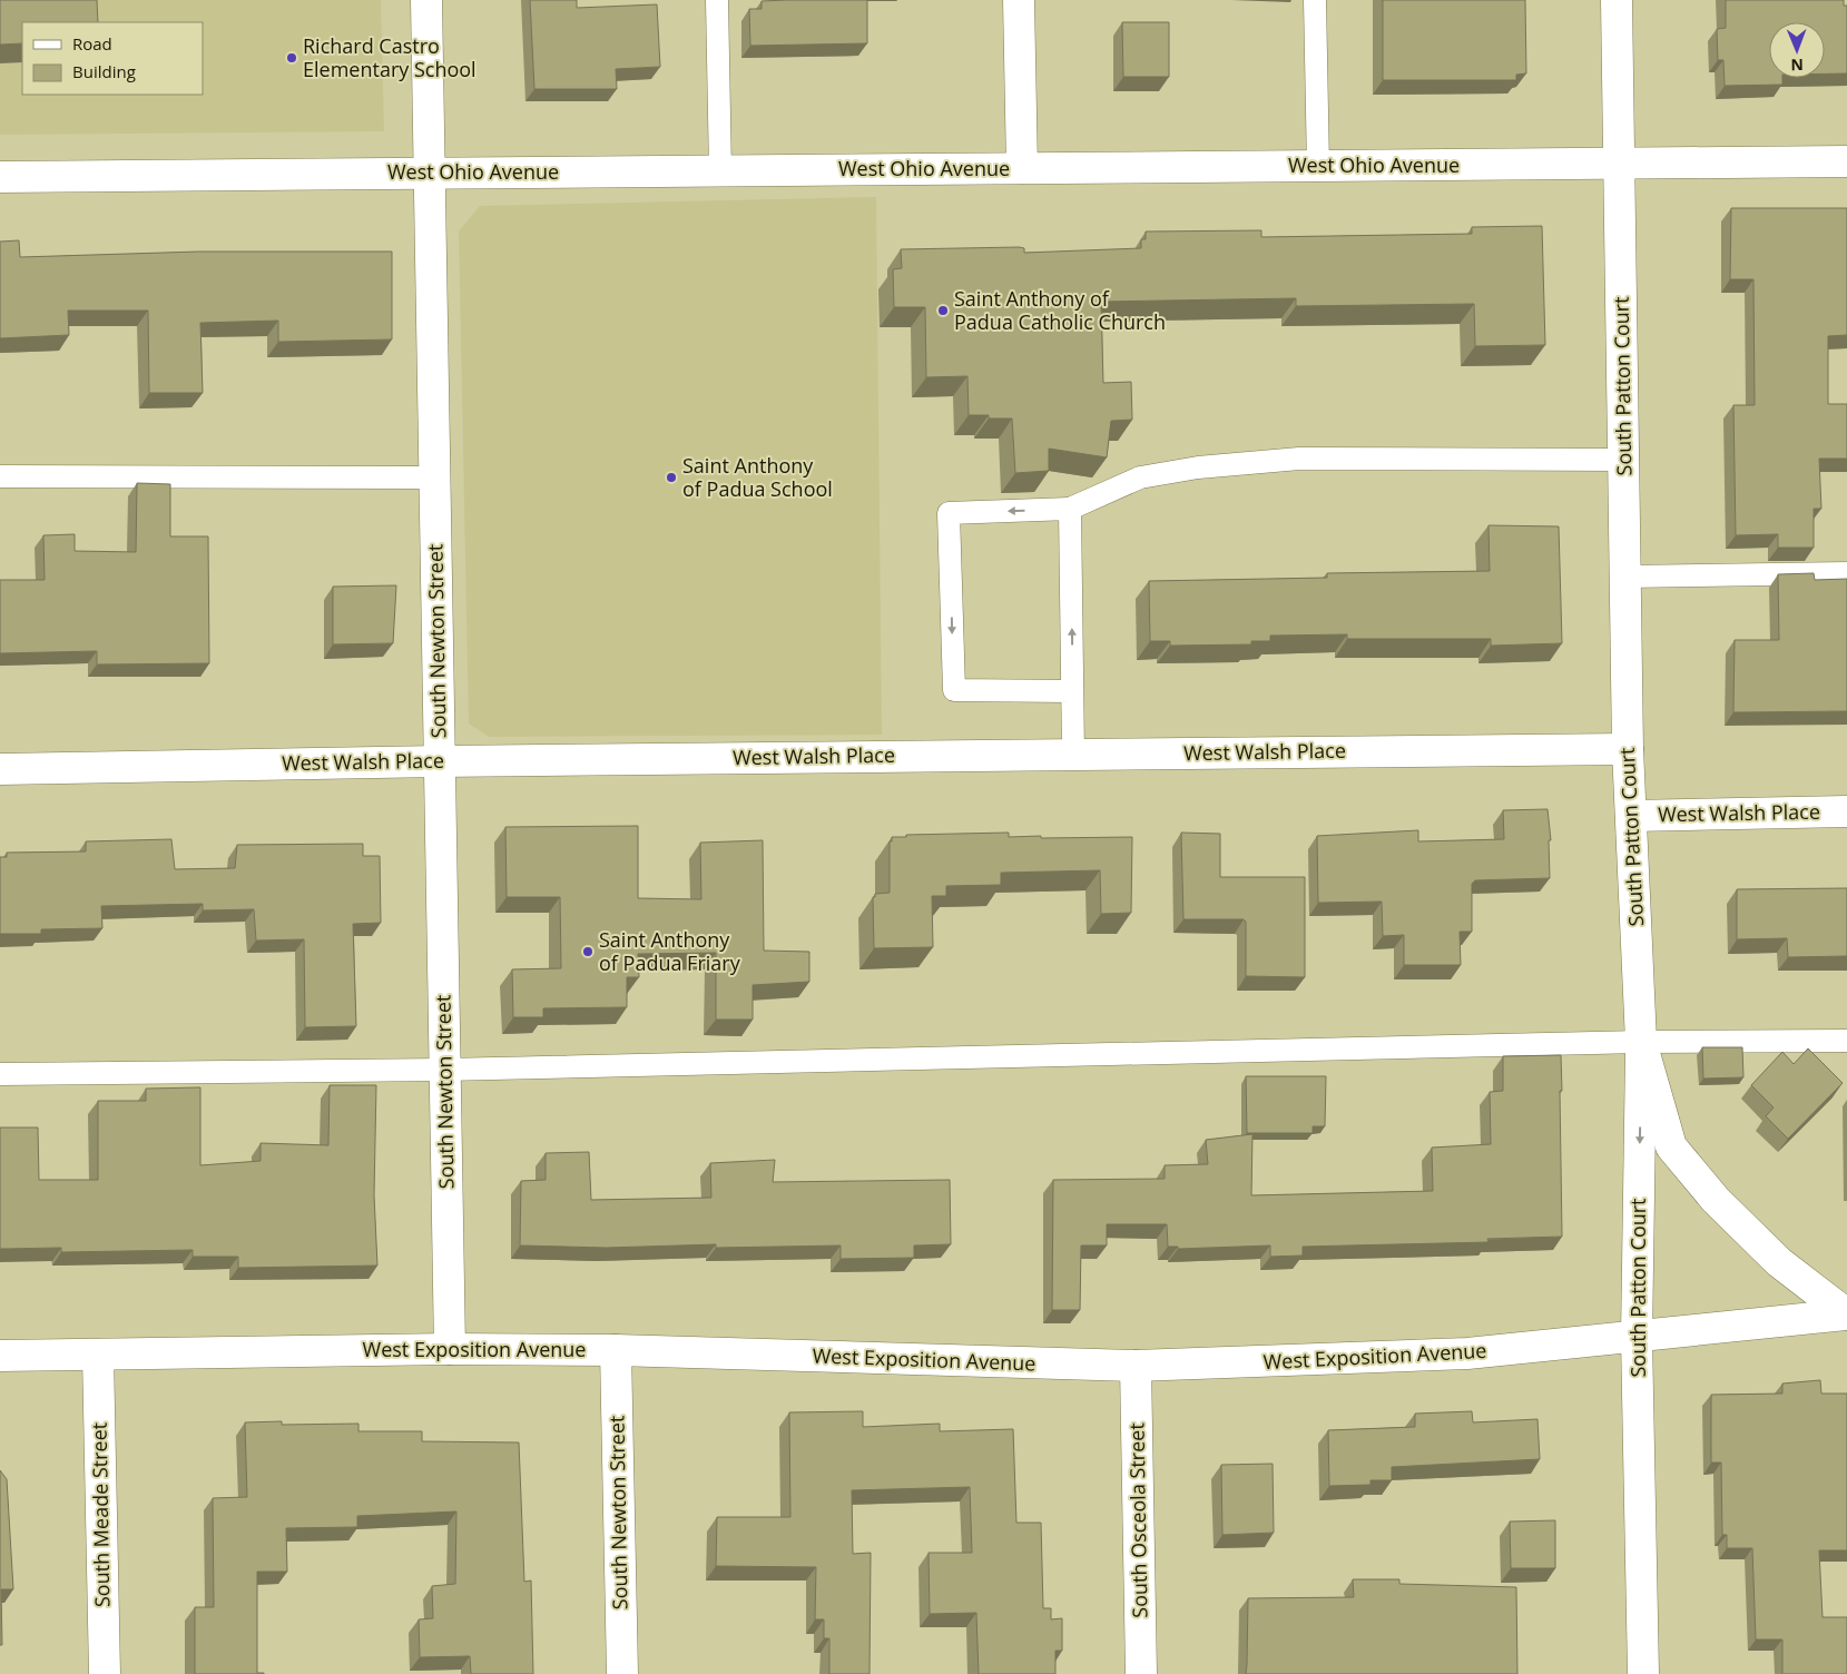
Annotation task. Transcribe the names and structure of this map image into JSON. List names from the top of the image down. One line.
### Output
{"streets":{"street":["West Ohio Avenue","South Patton Court","South Newton Street","West Walsh Place","West Exposition Avenue","South Meade Street","South Osceola Street"]},"crossings":[["West Ohio Avenue","South Patton Court"],["West Ohio Avenue","South Newton Street"],["South Patton Court","West Walsh Place"],["South Patton Court","West Exposition Avenue"],["South Newton Street","West Walsh Place"],["South Newton Street","West Exposition Avenue"],["West Exposition Avenue","South Meade Street"],["West Exposition Avenue","South Osceola Street"]],"places":["Richard Castro Elementary School","Saint Anthony of Padua Catholic Church","Saint Anthony of Padua School","Saint Anthony of Padua Friary"],"legend":["Road","Building"],"north":"bottom"}
